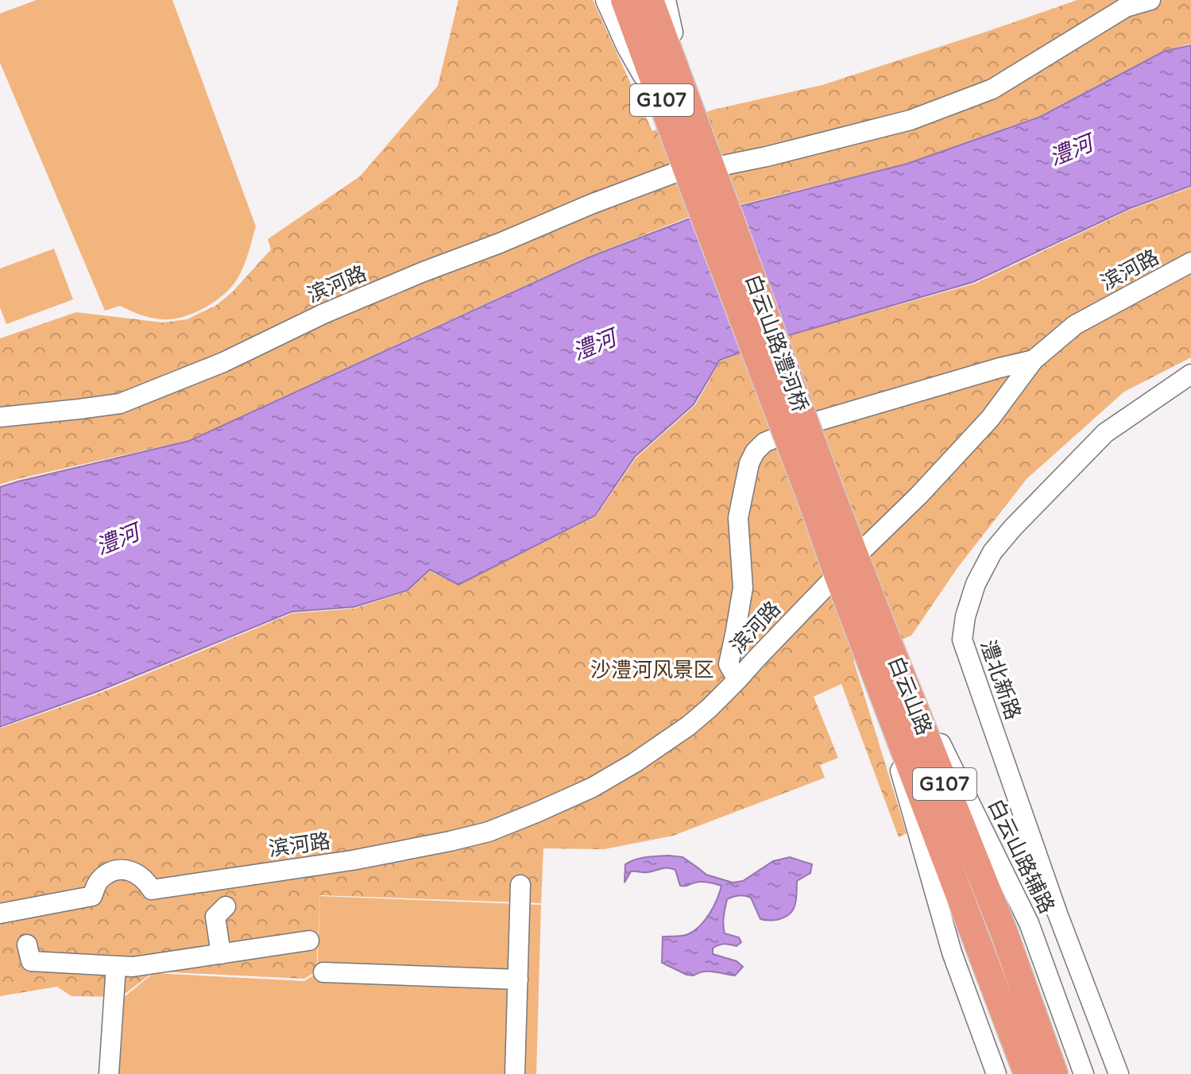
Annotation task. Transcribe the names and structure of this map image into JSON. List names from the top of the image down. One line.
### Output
{"streets":{"highway":["G107","白云山路澧河桥","白云山路"],"street":["滨河路","澧北新路","白云山路辅路"]},"crossings":[["G107","滨河路"],["G107","白云山路澧河桥"],["滨河路","白云山路澧河桥"],["滨河路","白云山路"],["白云山路澧河桥","白云山路"],["白云山路","白云山路辅路"]],"water":["澧河"],"parks":["沙澧河风景区"]}
